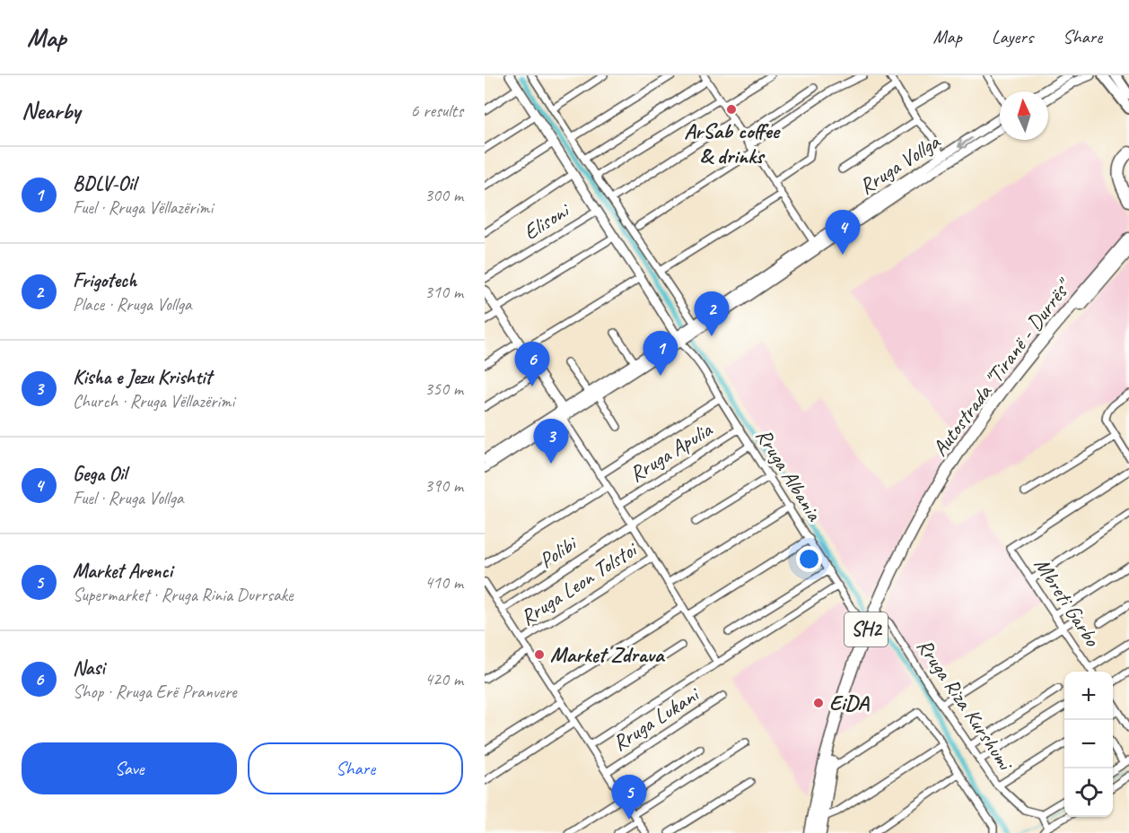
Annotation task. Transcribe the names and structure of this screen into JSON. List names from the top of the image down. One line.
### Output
{"streets":{"highway":["Autostrada \"Tiranë - Durrës\"","SH2"],"main road":["Rruga Vollga"],"street":["Elisoni","Rruga Apulia","Rruga Albania","Polibi","Rruga Leon Tolstoi","Mbreti Garbo","Rruga Riza Kurshumi","Rruga Lukani"]},"crossings":[["Rruga Vollga","Rruga Albania"],["Autostrada \"Tiranë - Durrës\"","Rruga Albania"],["Autostrada \"Tiranë - Durrës\"","Rruga Riza Kurshumi"],["Rruga Apulia","Rruga Albania"],["Rruga Albania","Polibi"]],"places":["ArSab coffee & drinks","Market Zdrava","EiDA"],"north":"top","page":{"header":"Map","nav":["Map","Layers","Share"],"heading":["Nearby","6 results"],"list":[{"mark":"1","name":"BDLV-Oil","note":"Fuel · Rruga Vëllazërimi","value":"300 m"},{"mark":"2","name":"Frigotech","note":"Place · Rruga Vollga","value":"310 m"},{"mark":"3","name":"Kisha e Jezu Krishtit","note":"Church · Rruga Vëllazërimi","value":"350 m"},{"mark":"4","name":"Gega Oil","note":"Fuel · Rruga Vollga","value":"390 m"},{"mark":"5","name":"Market Arenci","note":"Supermarket · Rruga Rinia Durrsake","value":"410 m"},{"mark":"6","name":"Nasi","note":"Shop · Rruga Erë Pranvere","value":"420 m"}],"pins":["4","2","1","6","3","5"],"map_buttons":["+","−"],"buttons":["Save","Share"]}}
